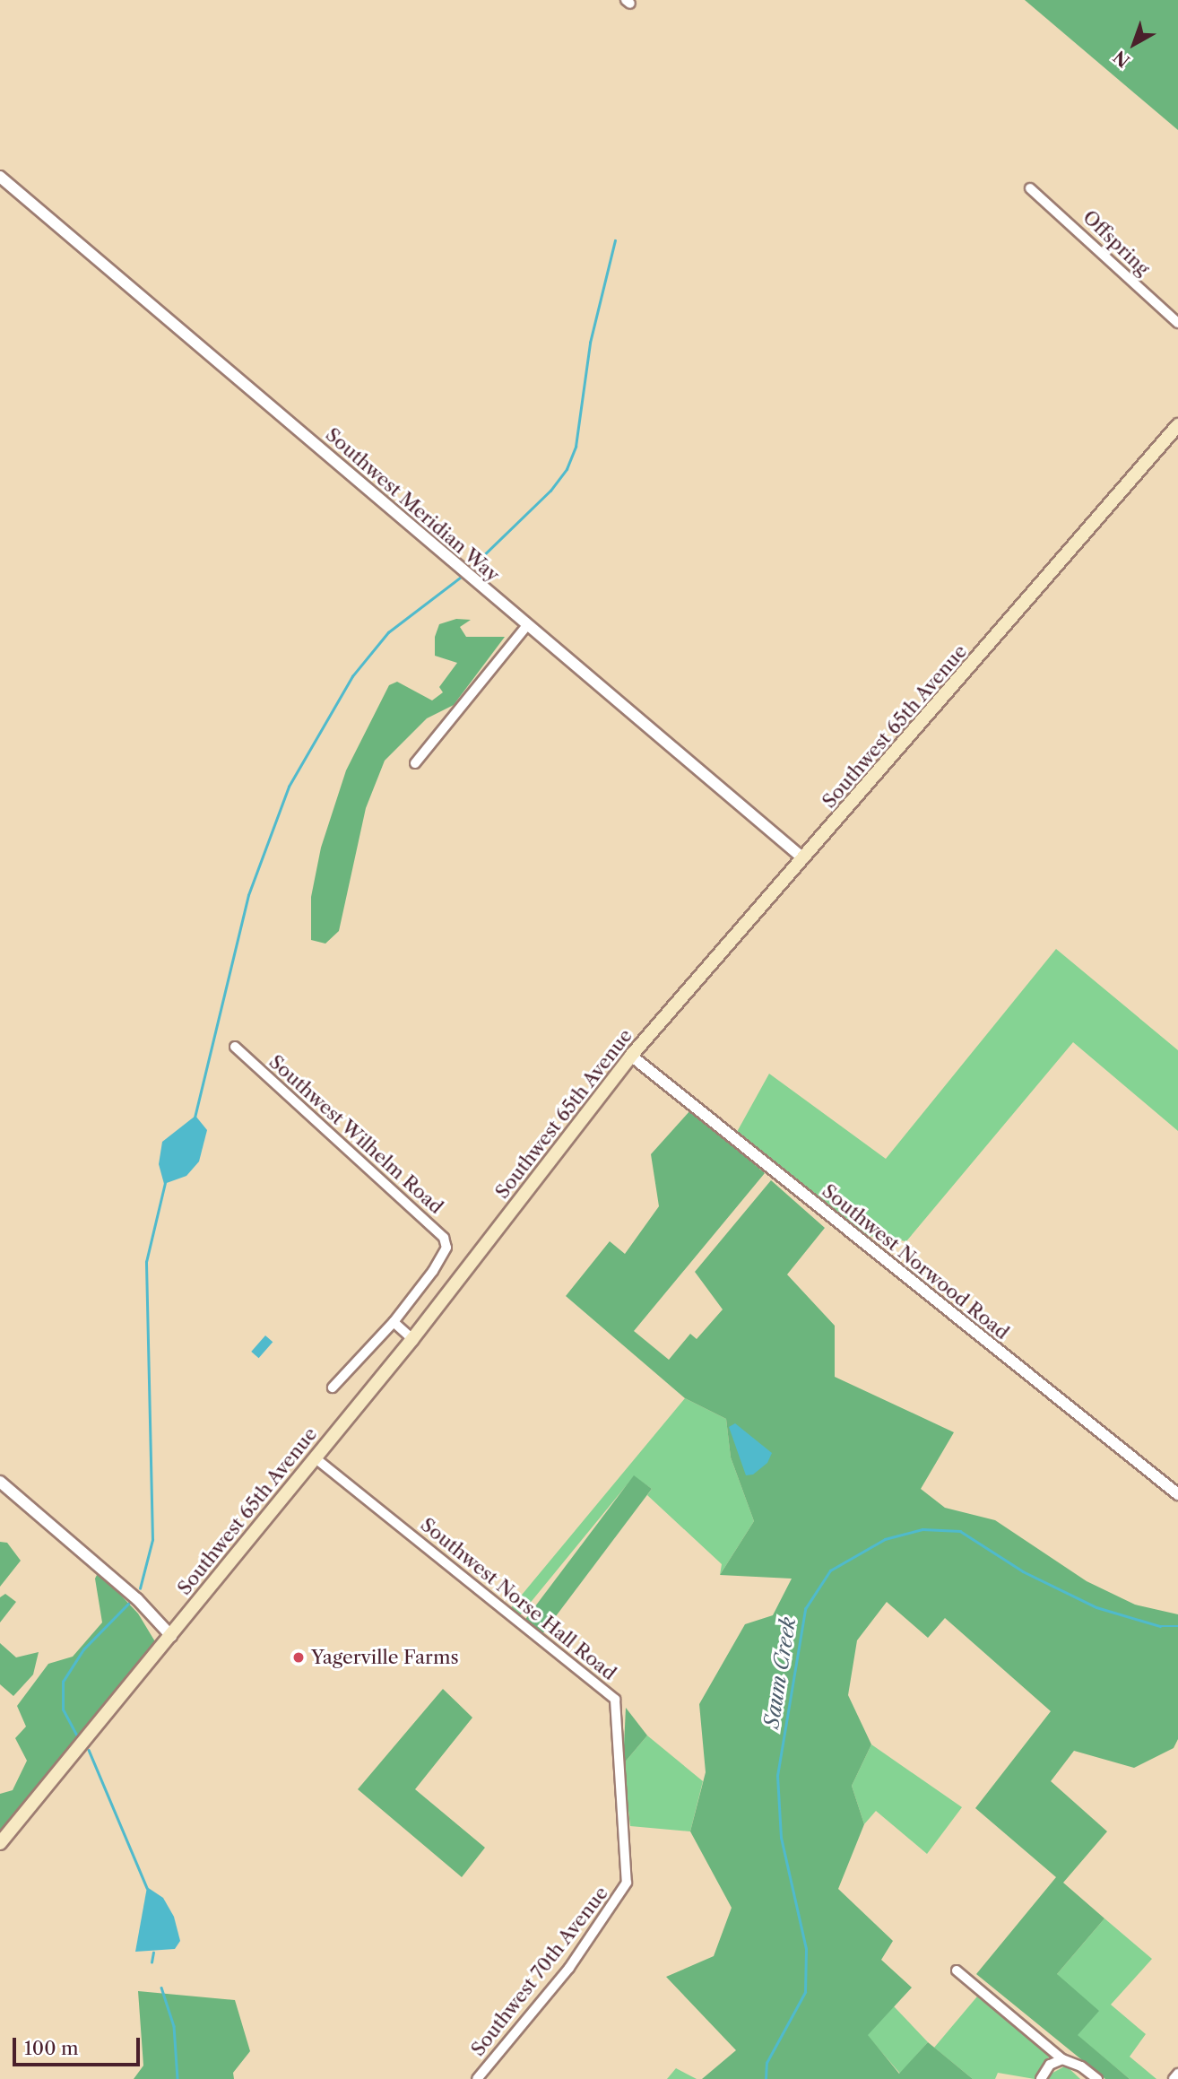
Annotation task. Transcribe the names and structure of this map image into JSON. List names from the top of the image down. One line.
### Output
{"streets":{"main road":["Southwest 65th Avenue"],"street":["Offspring","Southwest Meridian Way","Southwest Wilhelm Road","Southwest Norwood Road","Southwest Norse Hall Road","Southwest 70th Avenue"]},"crossings":[["Southwest Meridian Way","Southwest 65th Avenue"],["Southwest 65th Avenue","Southwest Norwood Road"],["Southwest 65th Avenue","Southwest Norse Hall Road"],["Southwest Norse Hall Road","Southwest 70th Avenue"]],"water":["Saum Creek"],"places":["Yagerville Farms"],"scale_bar":"100 m","north":"bottom left"}
